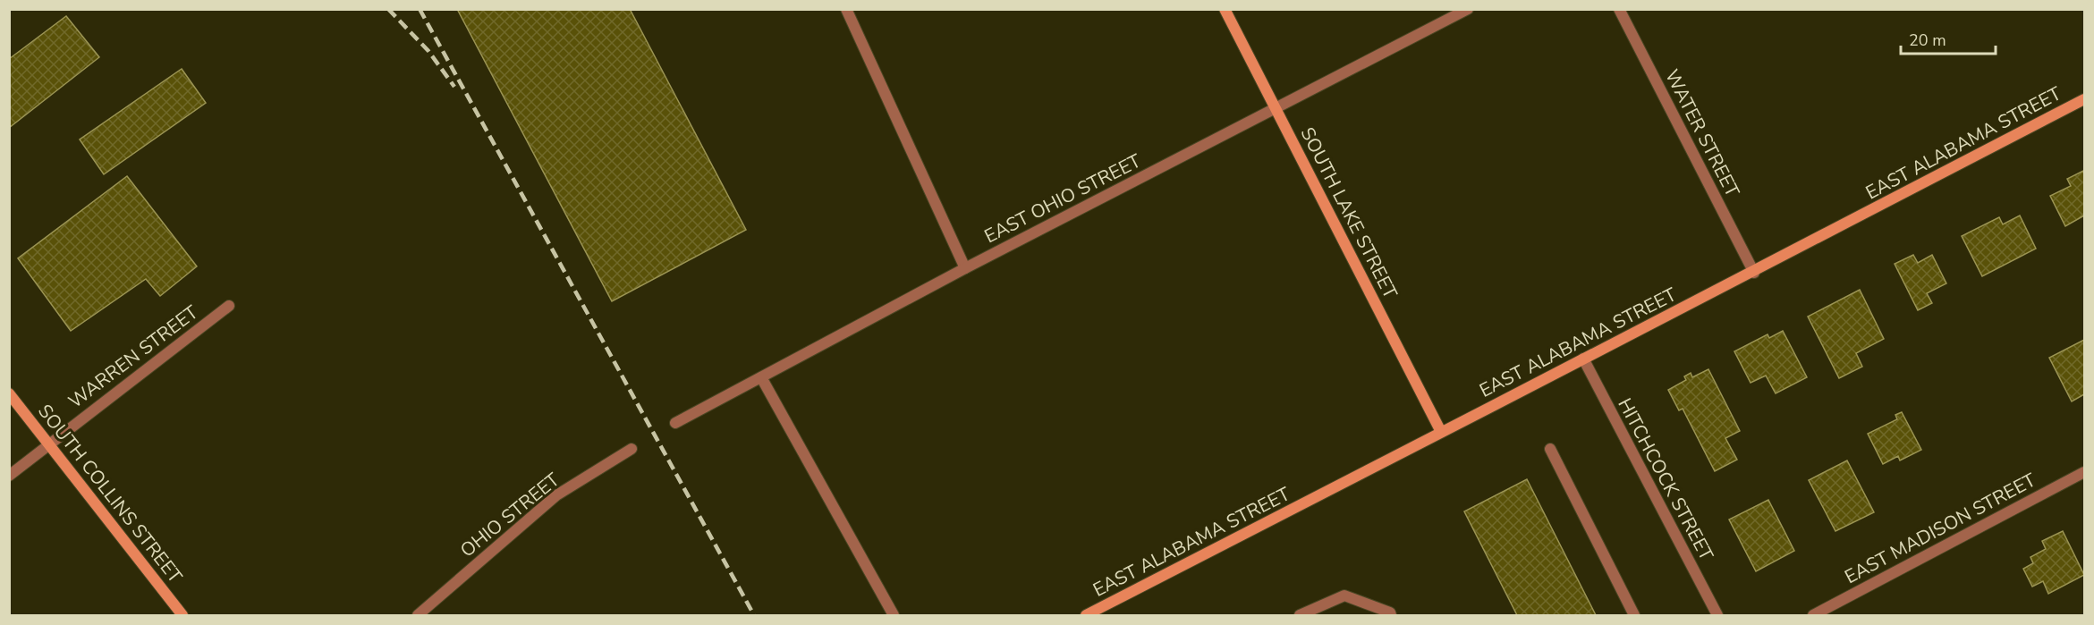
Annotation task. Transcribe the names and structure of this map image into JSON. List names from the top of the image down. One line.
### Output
{"streets":{"street":["WATER STREET","EAST ALABAMA STREET","EAST OHIO STREET","SOUTH LAKE STREET","WARREN STREET","HITCHCOCK STREET","SOUTH COLLINS STREET","OHIO STREET","EAST MADISON STREET"]},"crossings":[["WATER STREET","EAST ALABAMA STREET"],["EAST ALABAMA STREET","SOUTH LAKE STREET"],["EAST ALABAMA STREET","HITCHCOCK STREET"],["EAST OHIO STREET","SOUTH LAKE STREET"],["WARREN STREET","SOUTH COLLINS STREET"]],"scale_bar":"20 m"}
